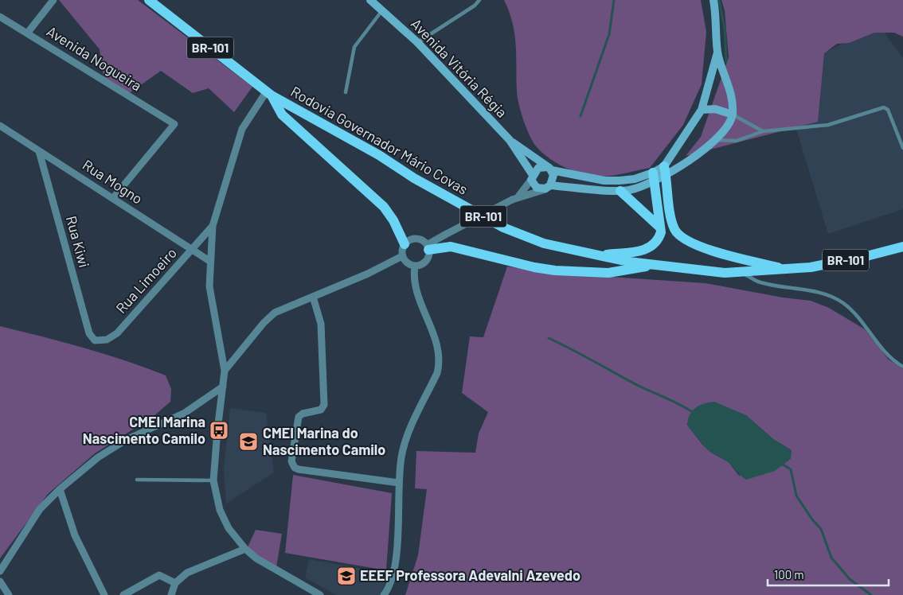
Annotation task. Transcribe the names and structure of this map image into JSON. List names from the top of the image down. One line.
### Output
{"streets":{"main road":["BR-101","Rodovia Governador Mário Covas"],"street":["Avenida Nogueira","Avenida Vitória Régia","Rua Mogno","Rua Kiwi","Rua Limoeiro"]},"crossings":[["Avenida Nogueira","Rua Mogno"],["Rua Mogno","Rua Kiwi"],["Rua Mogno","Rua Limoeiro"],["Rua Kiwi","Rua Limoeiro"]],"places":{"bus stop":["CMEI Marina Nascimento Camilo"],"school or university":["CMEI Marina do Nascimento Camilo","EEEF Professora Adevalni Azevedo"]},"scale_bar":"100 m"}
